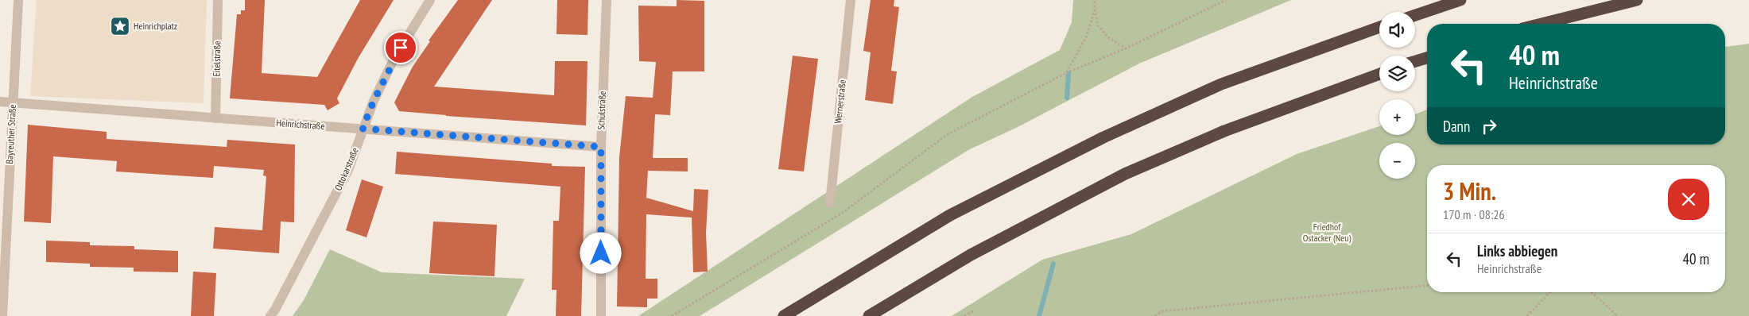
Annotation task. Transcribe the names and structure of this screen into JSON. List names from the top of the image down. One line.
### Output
{"streets":{"street":["Eitelstraße","Wernerstraße","Schulstraße","Heinrichstraße","Bayreuther Straße","Ottokarstraße"]},"crossings":[["Eitelstraße","Heinrichstraße"],["Schulstraße","Heinrichstraße"],["Heinrichstraße","Bayreuther Straße"],["Heinrichstraße","Ottokarstraße"]],"parks":["Friedhof Ostacker (Neu)"],"places":{"place":["Heinrichplatz"]},"page":{"map_buttons":["+","−"],"turn":["40 m","Heinrichstraße"],"then":"Dann","heading":["3 Min.","170 m · 08:26"],"list":[{"name":"Links abbiegen","note":"Heinrichstraße","value":"40 m"}]}}
